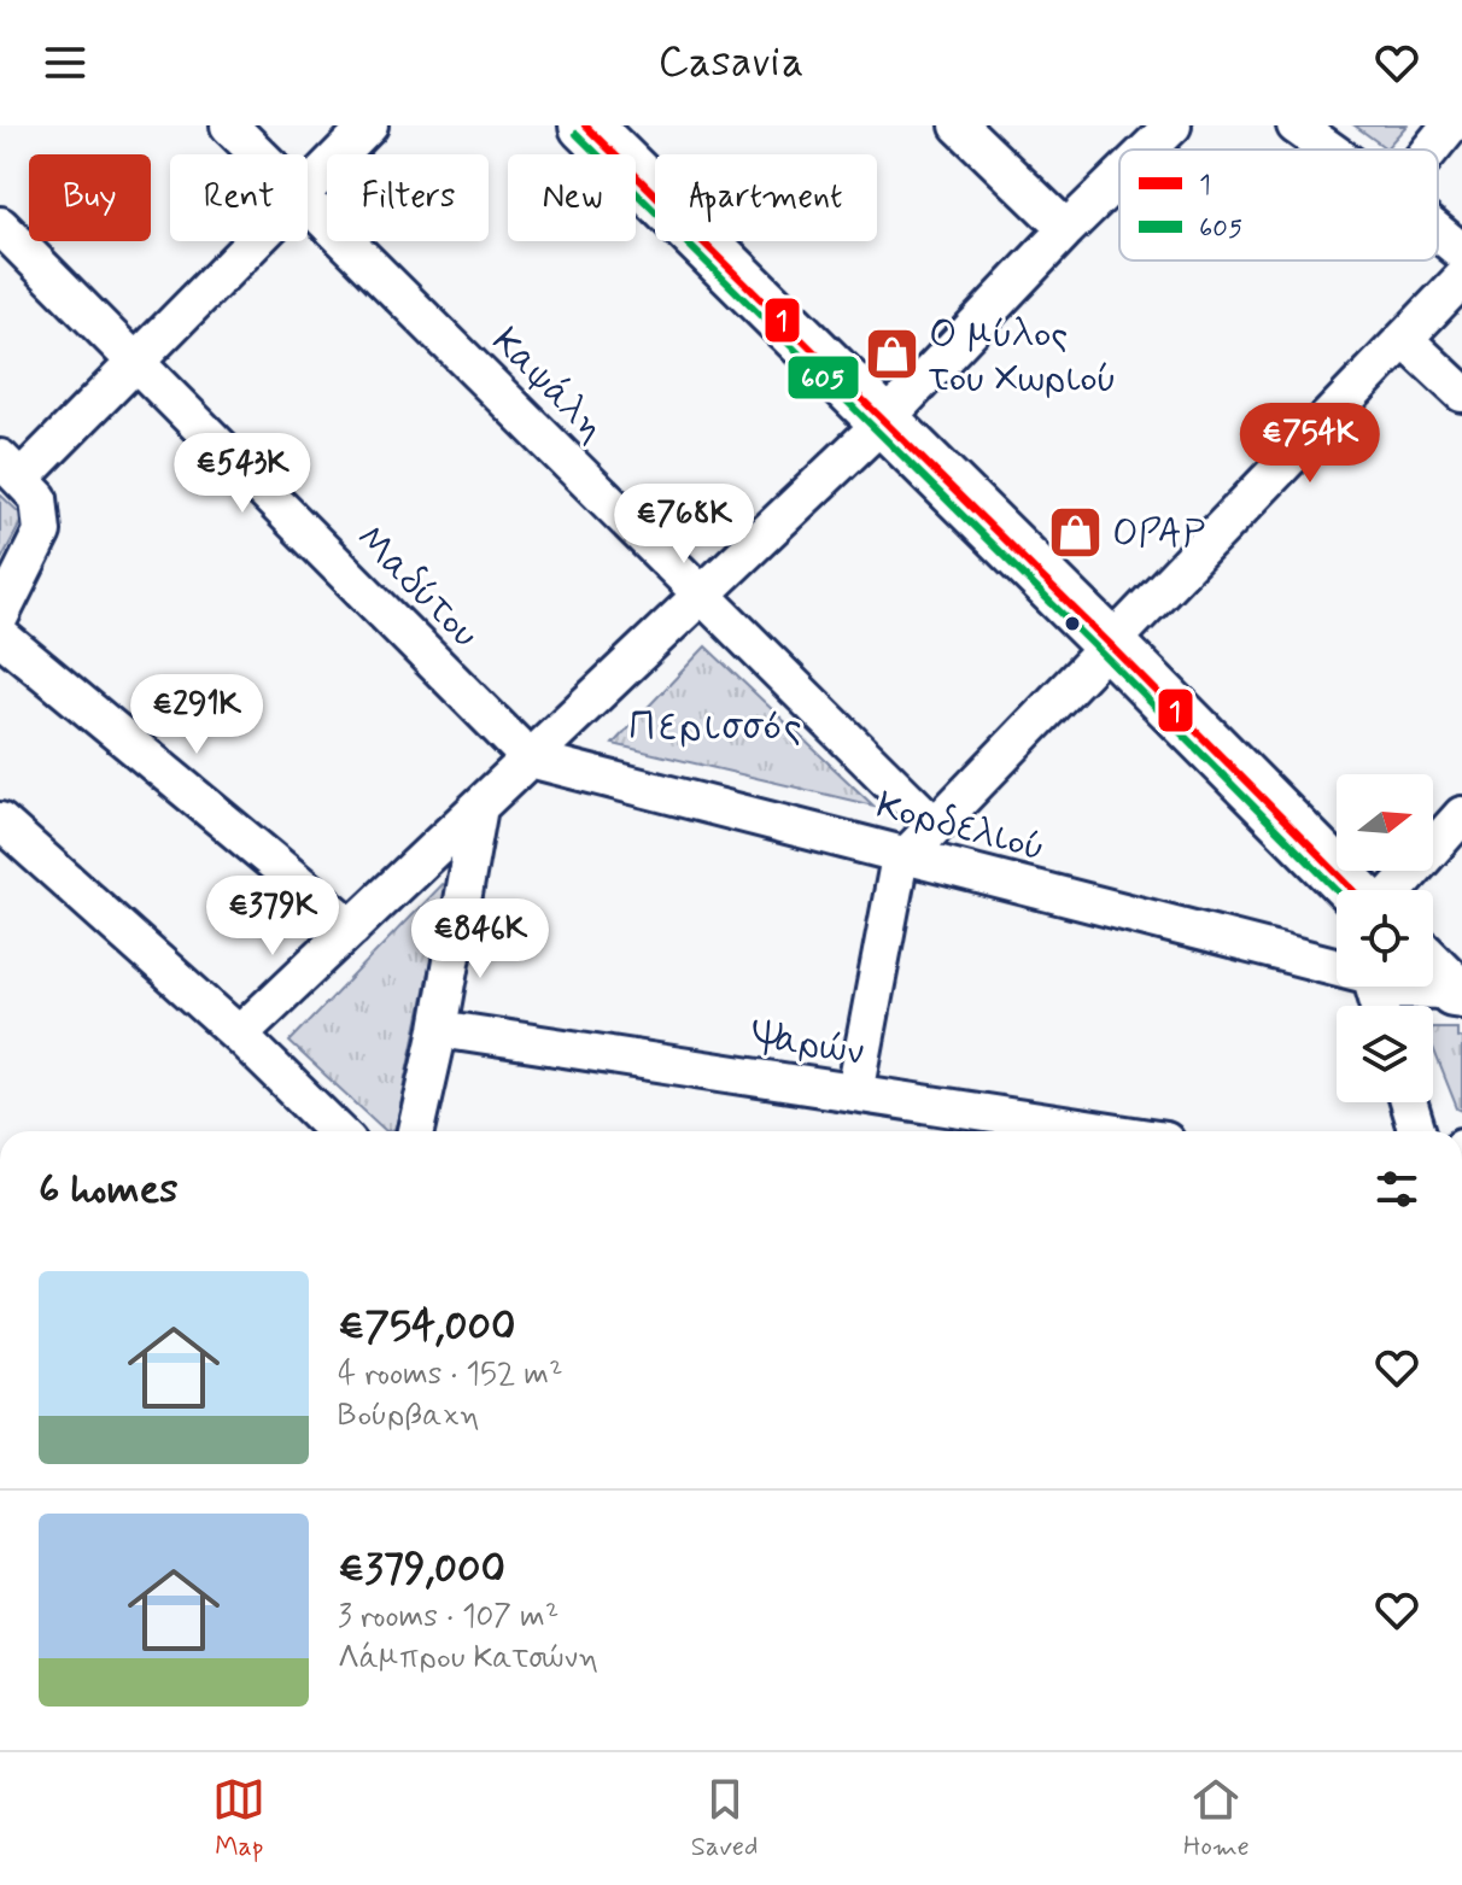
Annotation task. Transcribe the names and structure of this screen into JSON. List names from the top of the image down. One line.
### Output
{"streets":{"street":["Καψάλη","Μαδύτου","Κορδελιού","Ψαρών"]},"crossings":[["Μαδύτου","Κορδελιού"]],"districts":["Περισσός"],"places":{"shop":["Ο μύλος του Χωριού","OPAP"]},"lines":["transit line 1","transit line 605"],"legend":["1","605"],"north":"right","page":{"header":"Casavia","chip":["Buy","Rent","Filters","New","Apartment"],"price":["€754K","€543K","€768K","€291K","€379K","€846K"],"heading":"6 homes","list":[{"name":"€754,000","note":"4 rooms · 152 m² · Βούρβαχη"},{"name":"€379,000","note":"3 rooms · 107 m² · Λάμπρου Κατσώνη"}],"tabs":["Map","Saved","Home"]}}
